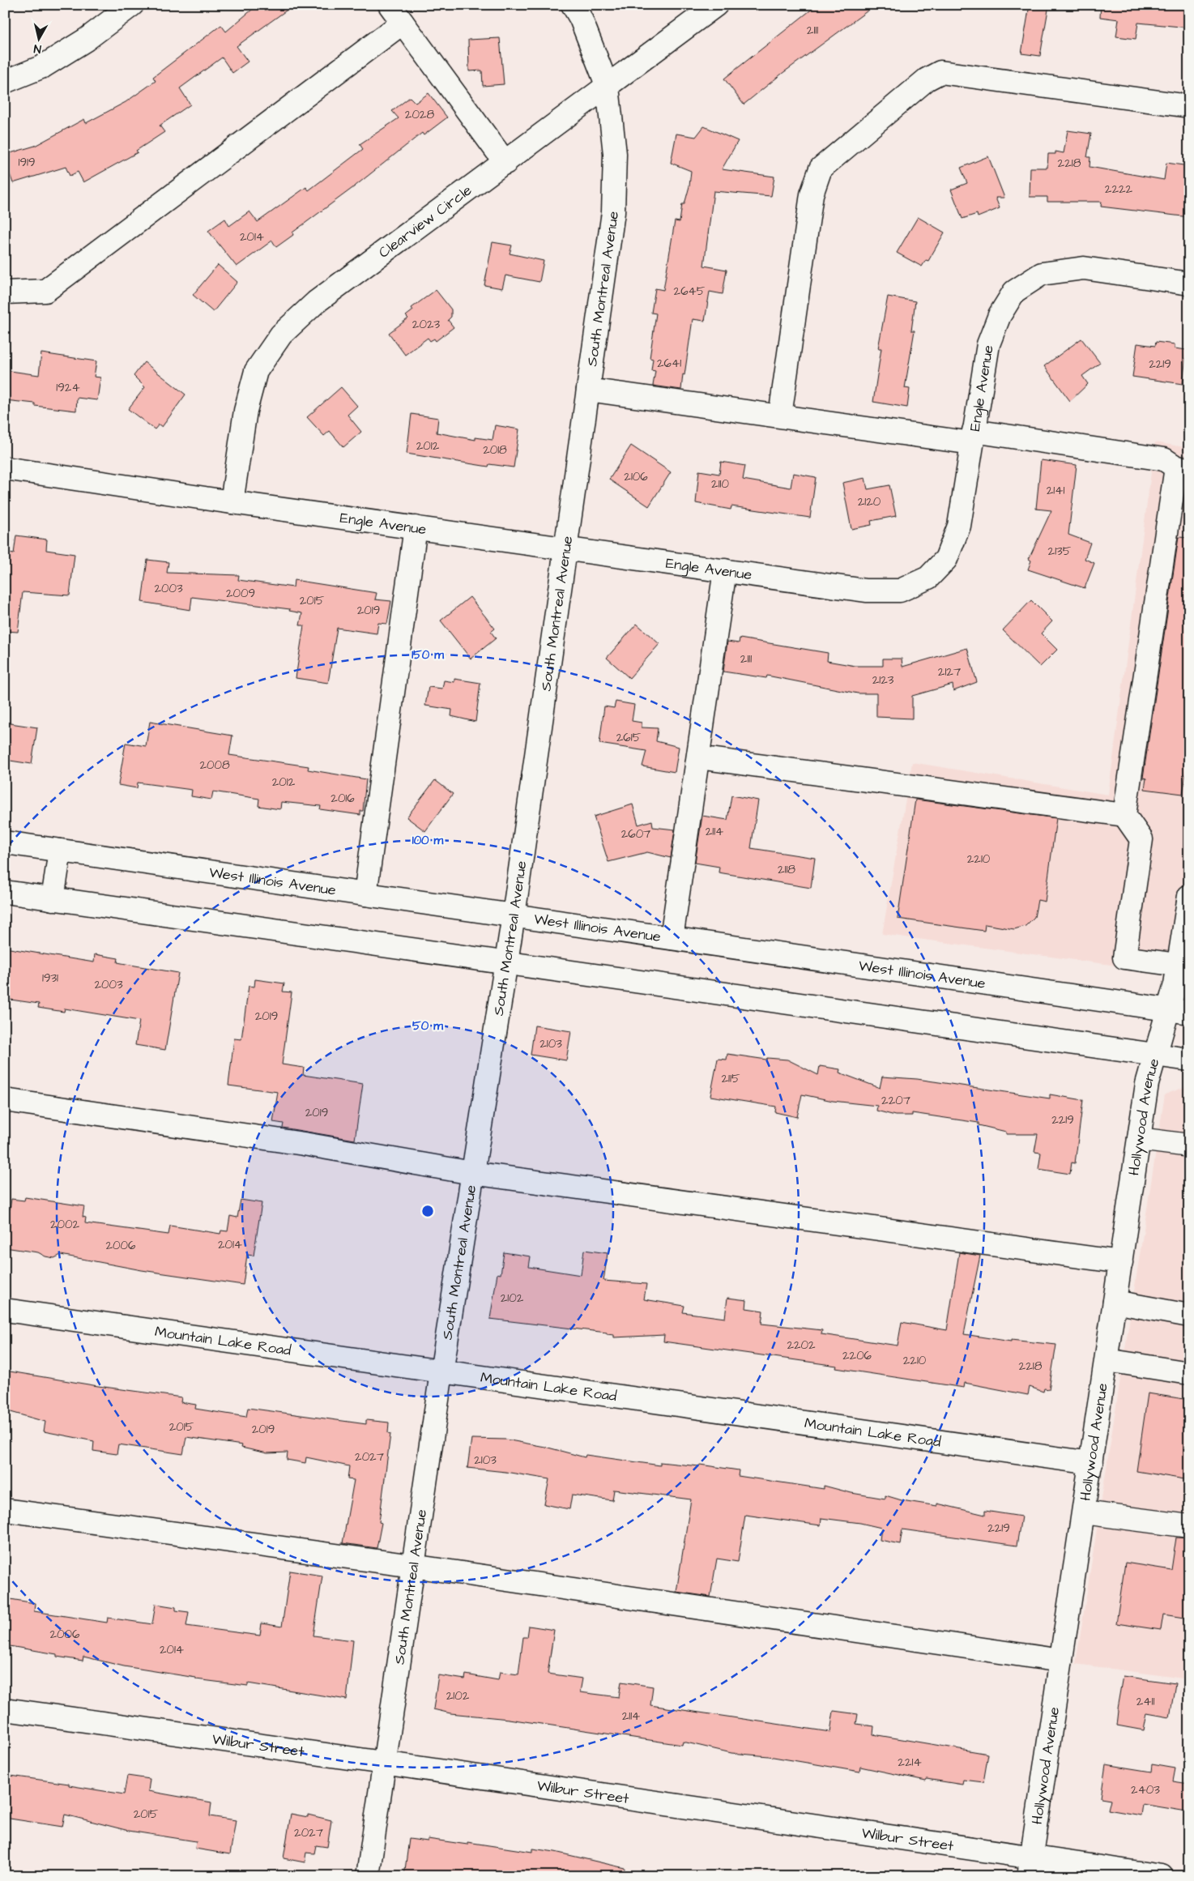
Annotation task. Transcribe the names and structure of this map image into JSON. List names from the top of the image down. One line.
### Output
{"streets":{"street":["Clearview Circle","South Montreal Avenue","Engle Avenue","West Illinois Avenue","Hollywood Avenue","Mountain Lake Road","Wilbur Street"]},"crossings":[["Clearview Circle","South Montreal Avenue"],["Clearview Circle","Engle Avenue"],["South Montreal Avenue","Engle Avenue"],["South Montreal Avenue","West Illinois Avenue"],["South Montreal Avenue","Mountain Lake Road"],["South Montreal Avenue","Wilbur Street"],["West Illinois Avenue","Hollywood Avenue"],["Hollywood Avenue","Mountain Lake Road"],["Hollywood Avenue","Wilbur Street"]],"house_numbers":["2111","2028","1919","2218","2222","2014","2645","2023","2641","2219","1924","2012","2018","2106","2110","2141","2120","2135","2003","2009","2015","2019","2111","2127","2123","2615","2008","2012","2016","2114","2607","2210","2118","1931","2003","2019","2103","2115","2207","2019","2219","2002","2014","2006","2102","2202","2206","2210","2218","2015","2019","2027","2103","2219","2006","2014","2102","2411","2114","2214","2403","2015","2027"],"north":"bottom","rings":["150 m","100 m","50 m"]}
